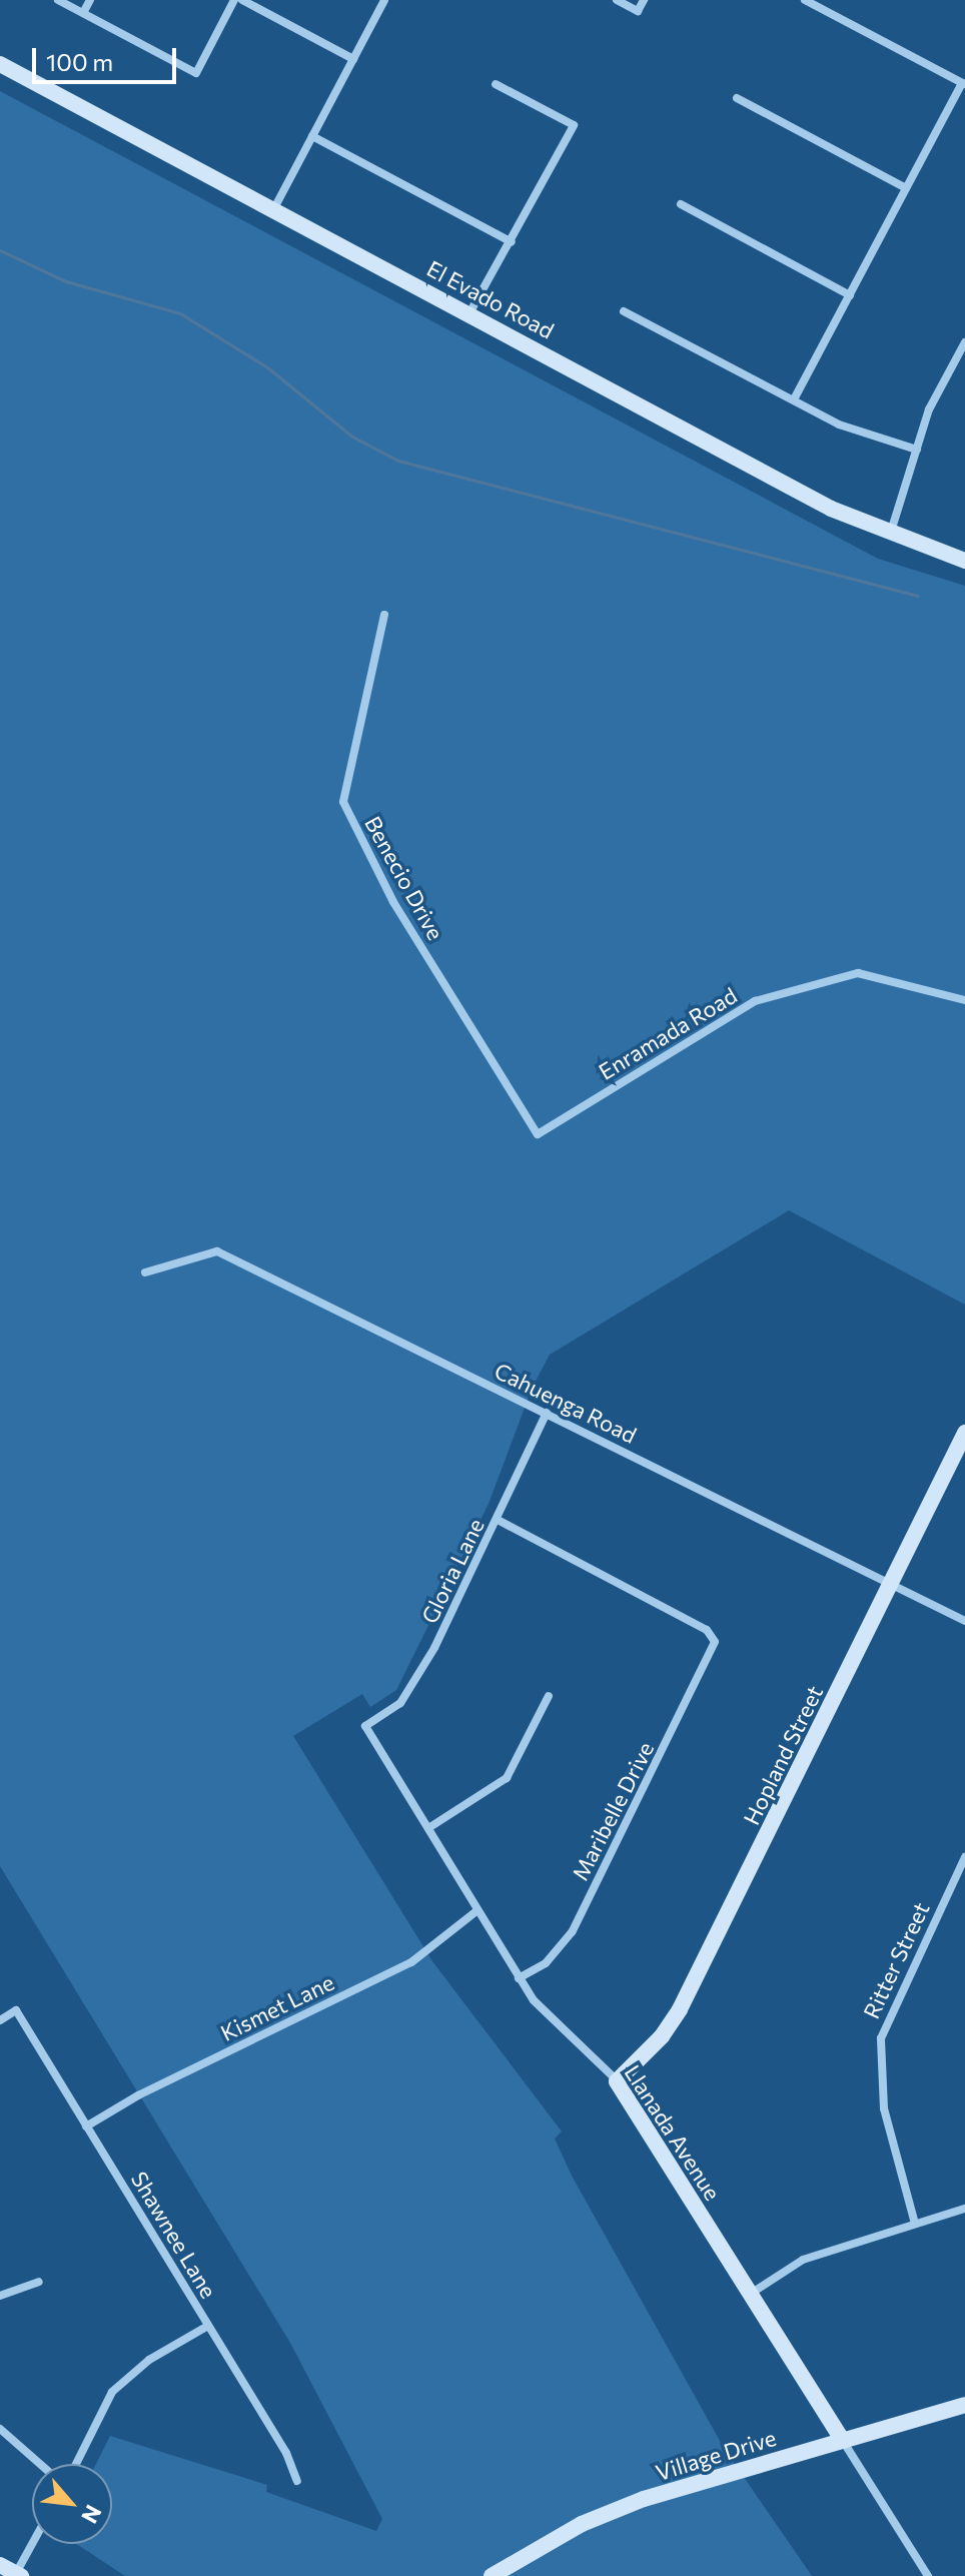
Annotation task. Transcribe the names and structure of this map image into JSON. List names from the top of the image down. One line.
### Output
{"streets":{"street":["El Evado Road","Benecio Drive","Enramada Road","Cahuenga Road","Gloria Lane","Hopland Street","Maribelle Drive","Ritter Street","Kismet Lane","Llanada Avenue","Shawnee Lane","Village Drive"]},"crossings":[["Benecio Drive","Enramada Road"],["Cahuenga Road","Gloria Lane"],["Cahuenga Road","Hopland Street"],["Gloria Lane","Maribelle Drive"],["Gloria Lane","Llanada Avenue"],["Hopland Street","Llanada Avenue"],["Maribelle Drive","Llanada Avenue"],["Kismet Lane","Llanada Avenue"],["Kismet Lane","Shawnee Lane"],["Llanada Avenue","Village Drive"]],"scale_bar":"100 m","north":"bottom right"}
